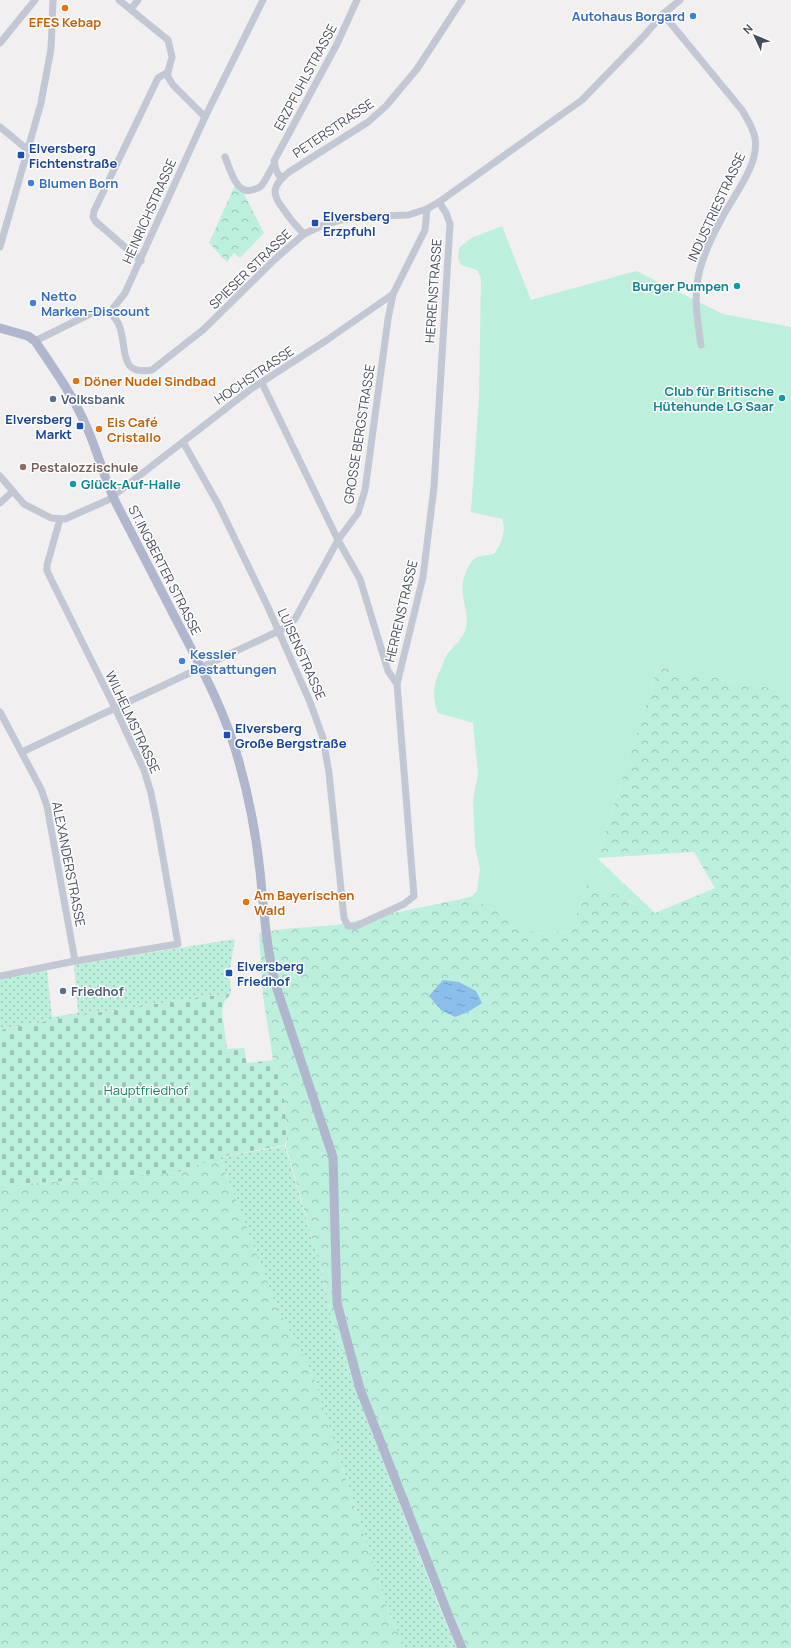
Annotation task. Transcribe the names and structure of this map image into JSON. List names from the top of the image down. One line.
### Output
{"streets":{"main road":["ST.INGBERTER STRASSE"],"street":["ERZPFUHLSTRASSE","PETERSTRASSE","INDUSTRIESTRASSE","HEINRICHSTRASSE","SPIESER STRASSE","HERRENSTRASSE","HOCHSTRASSE","GROSSE BERGSTRASSE","LUISENSTRASSE","WILHELMSTRASSE","ALEXANDERSTRASSE"]},"crossings":[["INDUSTRIESTRASSE","SPIESER STRASSE"],["HEINRICHSTRASSE","SPIESER STRASSE"],["SPIESER STRASSE","HERRENSTRASSE"],["SPIESER STRASSE","GROSSE BERGSTRASSE"],["HERRENSTRASSE","LUISENSTRASSE"],["HOCHSTRASSE","GROSSE BERGSTRASSE"],["HOCHSTRASSE","ST.INGBERTER STRASSE"],["HOCHSTRASSE","LUISENSTRASSE"],["HOCHSTRASSE","WILHELMSTRASSE"],["GROSSE BERGSTRASSE","ST.INGBERTER STRASSE"],["GROSSE BERGSTRASSE","LUISENSTRASSE"],["GROSSE BERGSTRASSE","WILHELMSTRASSE"],["GROSSE BERGSTRASSE","ALEXANDERSTRASSE"],["WILHELMSTRASSE","ALEXANDERSTRASSE"]],"parks":["Hauptfriedhof"],"places":{"other":["EFES Kebap","Autohaus Borgard","Blumen Born","Burger Pumpen","Netto Marken-Discount","Döner Nudel Sindbad","Club für Britische Hütehunde LG Saar","Volksbank","Eis Café Cristallo","Pestalozzischule","Glück-Auf-Halle","Kessler Bestattungen","Am Bayerischen Wald","Friedhof"],"transit":["Elversberg Fichtenstraße","Elversberg Erzpfuhl","Elversberg Markt","Elversberg Große Bergstraße","Elversberg Friedhof"]},"north":"top left"}
